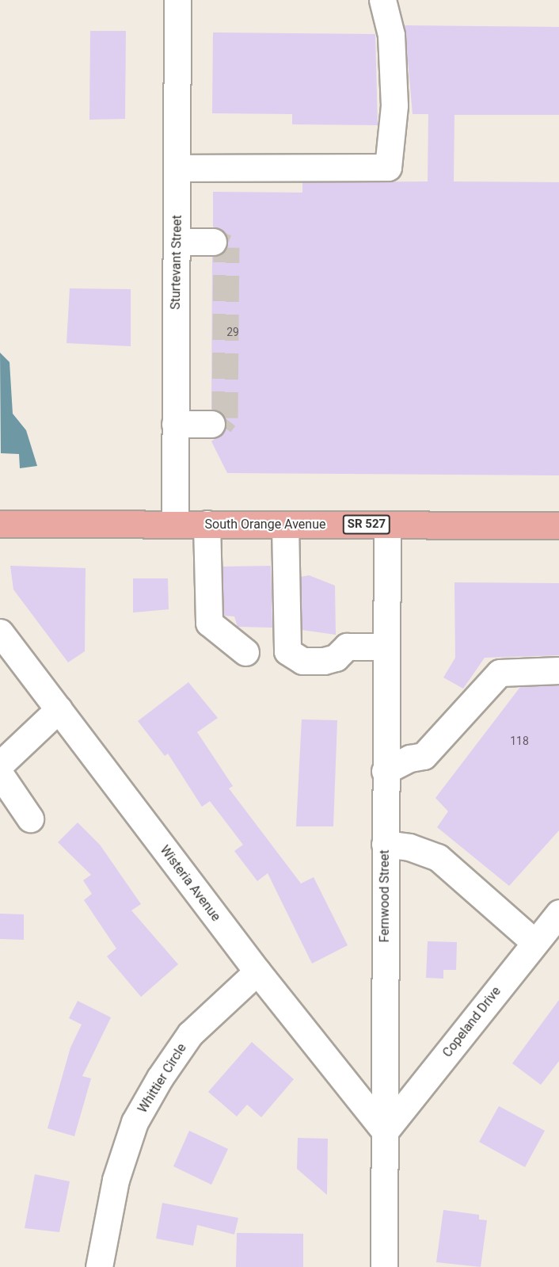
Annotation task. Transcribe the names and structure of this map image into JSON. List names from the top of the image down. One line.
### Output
{"streets":{"main road":["South Orange Avenue","SR 527"],"street":["Sturtevant Street","Wisteria Avenue","Fernwood Street","Copeland Drive","Whittier Circle"]},"crossings":[["Sturtevant Street","South Orange Avenue"],["South Orange Avenue","Fernwood Street"],["Wisteria Avenue","Fernwood Street"],["Wisteria Avenue","Copeland Drive"],["Wisteria Avenue","Whittier Circle"],["Fernwood Street","Copeland Drive"]],"house_numbers":["29","118"]}
